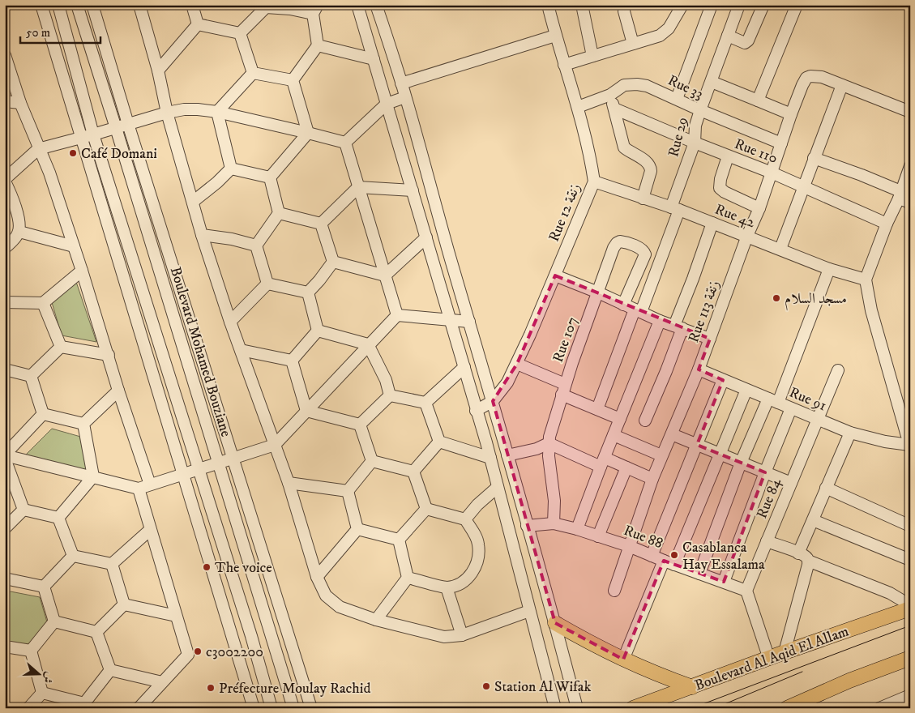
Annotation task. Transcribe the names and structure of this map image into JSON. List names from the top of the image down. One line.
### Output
{"streets":{"main road":["Boulevard Al Aqid El Allam"],"street":["Rue 33","Rue 29","Rue 110","Rue 12 زنقة","Rue 42","Rue 113 زنقة","Rue 107","Boulevard Mohamed Bouziane","Rue 91","Rue 84","Rue 88"]},"crossings":[["Rue 33","Rue 29"],["Rue 33","Rue 12 زنقة"],["Rue 33","Rue 113 زنقة"],["Rue 29","Rue 110"],["Rue 29","Rue 42"],["Rue 110","Rue 113 زنقة"],["Rue 12 زنقة","Rue 42"],["Rue 42","Rue 113 زنقة"],["Rue 113 زنقة","Rue 91"],["Rue 113 زنقة","Rue 88"],["Rue 107","Rue 88"],["Rue 91","Rue 84"],["Rue 84","Rue 88"]],"places":["Café Domani","مسجد السلام","Casablanca Hay Essalama","The voice","c3002200","Station Al Wifak","Préfecture Moulay Rachid"],"scale_bar":"50 m","north":"right"}
